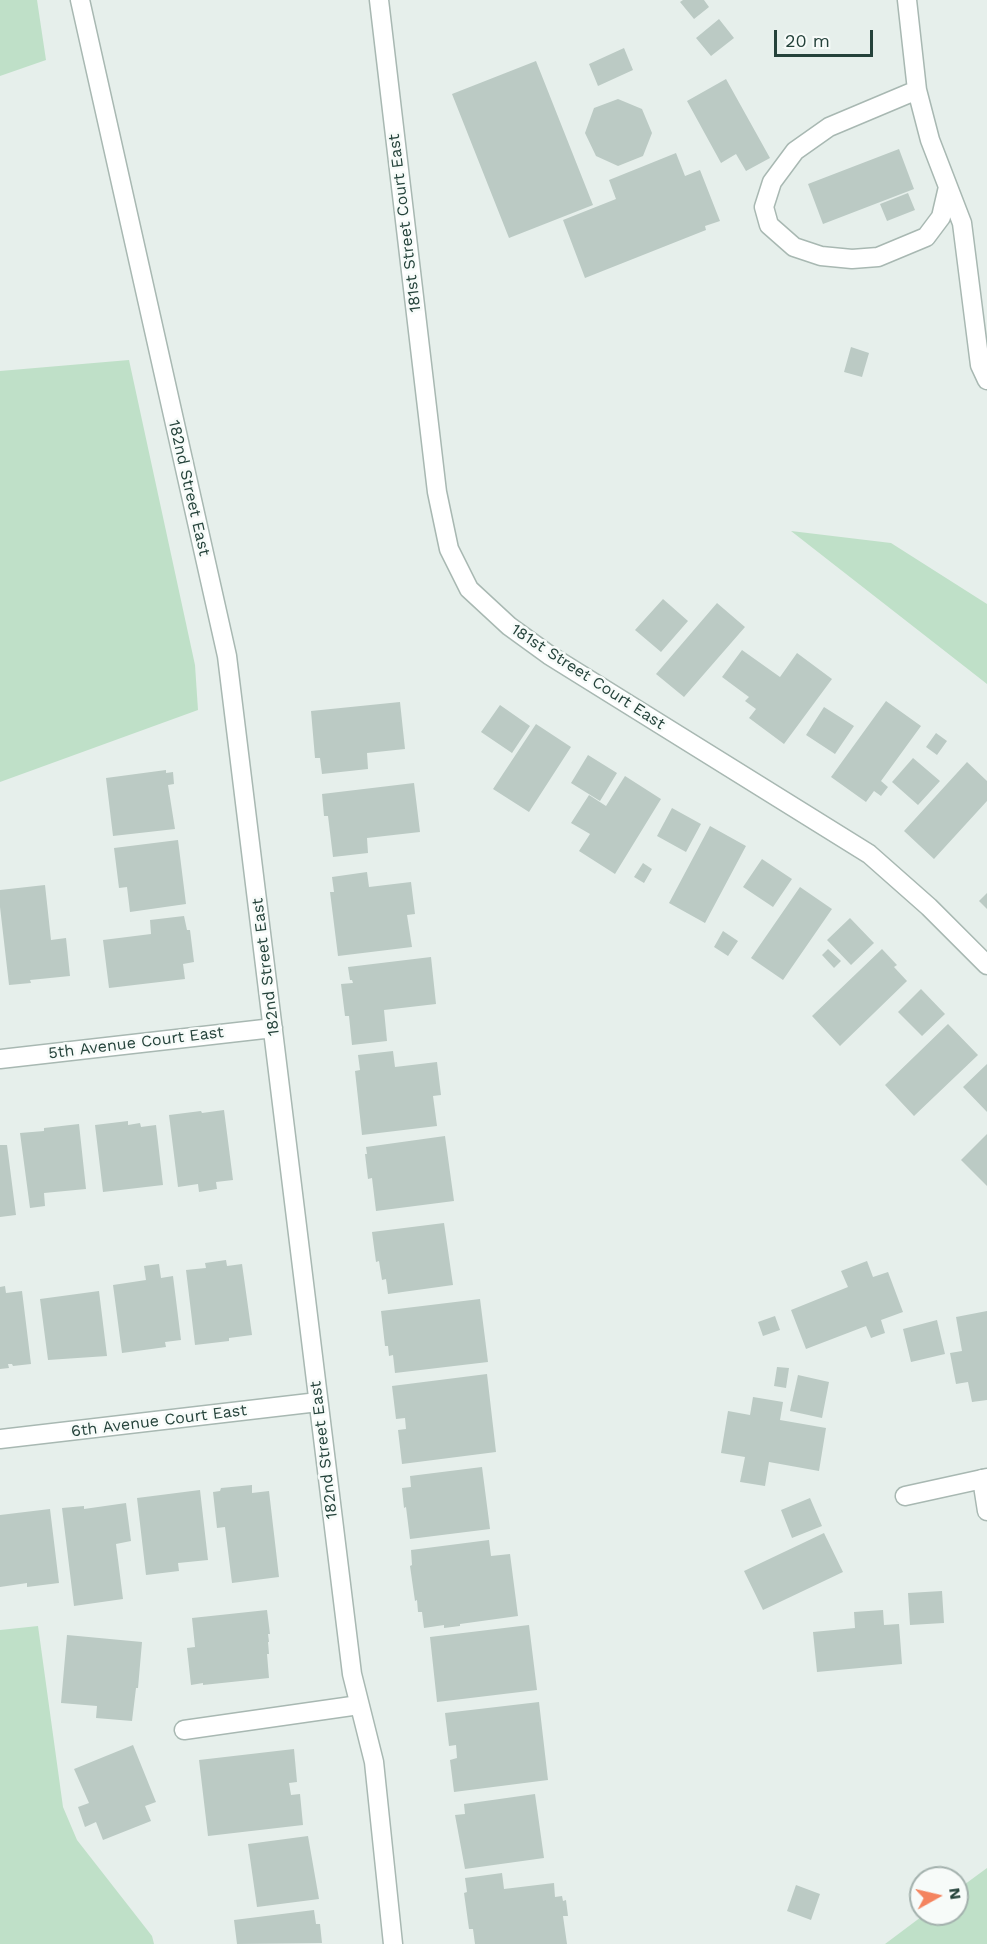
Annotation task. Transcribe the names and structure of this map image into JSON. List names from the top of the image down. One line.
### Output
{"streets":{"street":["181st Street Court East","182nd Street East","5th Avenue Court East","6th Avenue Court East"]},"crossings":[["182nd Street East","5th Avenue Court East"],["182nd Street East","6th Avenue Court East"]],"scale_bar":"20 m","north":"right"}
